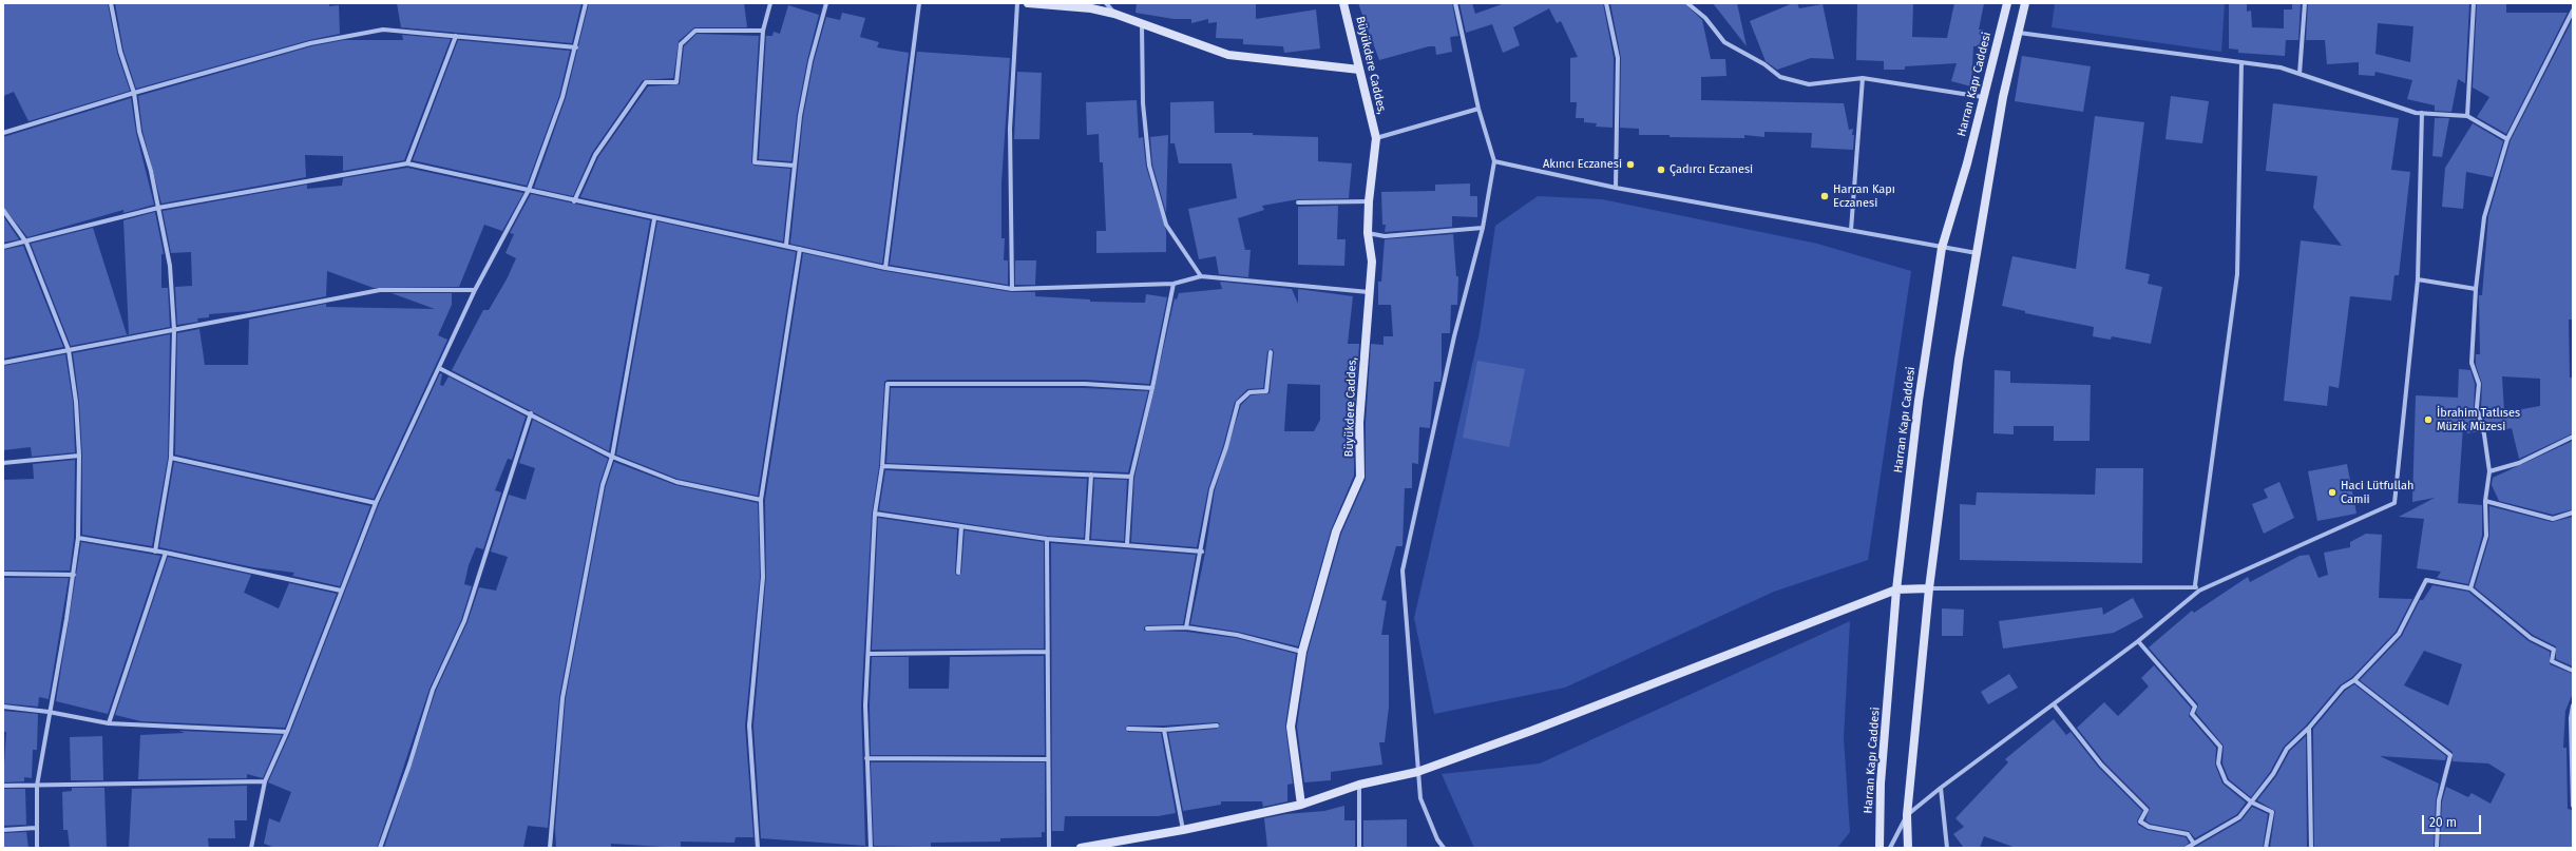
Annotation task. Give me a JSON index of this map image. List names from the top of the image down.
{
  "streets": {
    "street": ["Büyükdere Caddes,", "Harran Kapı Caddesi"]
  },
  "places": [
    "Akıncı Eczanesi",
    "Çadırcı Eczanesi",
    "Harran Kapı Eczanesi",
    "İbrahim Tatlıses Müzik Müzesi",
    "Haci Lütfullah Camii"
  ],
  "scale_bar": "20 m"
}
